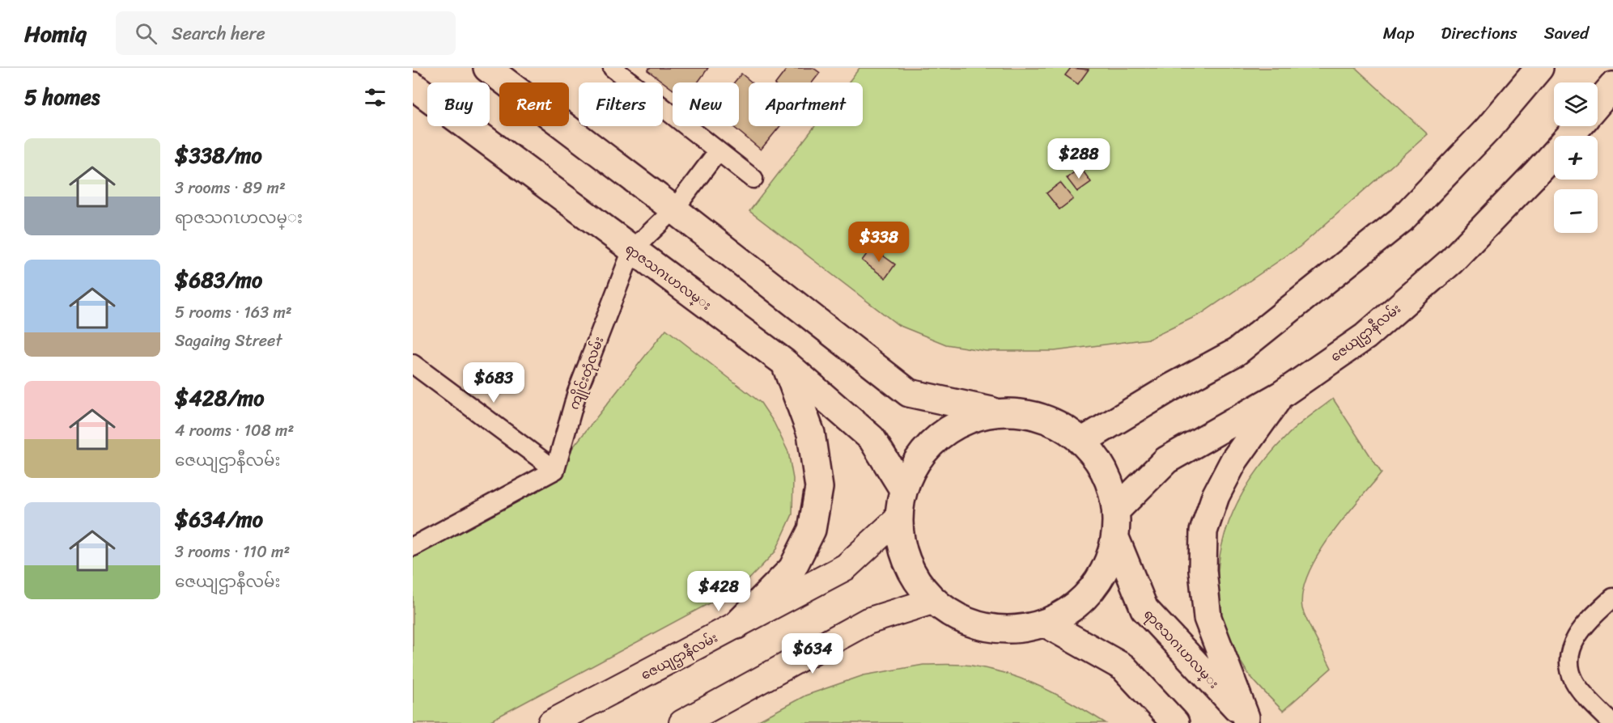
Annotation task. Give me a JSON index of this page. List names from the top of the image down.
{
  "streets": {
    "main road": ["ရာဇသဂၤဟလမ္း", "ဇေယျဌာနီလမ်း"],
    "street": ["ကျိုင်းတုံလမ်း"]
  },
  "crossings": [
    ["ရာဇသဂၤဟလမ္း", "ကျိုင်းတုံလမ်း"]
  ],
  "page": {
    "header": "Homiq",
    "search": "Search here",
    "nav": ["Map", "Directions", "Saved"],
    "heading": "5 homes",
    "map_buttons": ["+", "−"],
    "chip": [
      "Buy",
      "Rent",
      "Filters",
      "New",
      "Apartment"
    ],
    "list": [
      {
        "name": "$338/mo",
        "note": "3 rooms · 89 m² · ရာဇသဂၤဟလမ္း"
      },
      {
        "name": "$683/mo",
        "note": "5 rooms · 163 m² · Sagaing Street"
      },
      {
        "name": "$428/mo",
        "note": "4 rooms · 108 m² · ဇေယျဌာနီလမ်း"
      },
      {
        "name": "$634/mo",
        "note": "3 rooms · 110 m² · ဇေယျဌာနီလမ်း"
      }
    ],
    "price": [
      "$288",
      "$338",
      "$683",
      "$428",
      "$634"
    ]
  }
}
